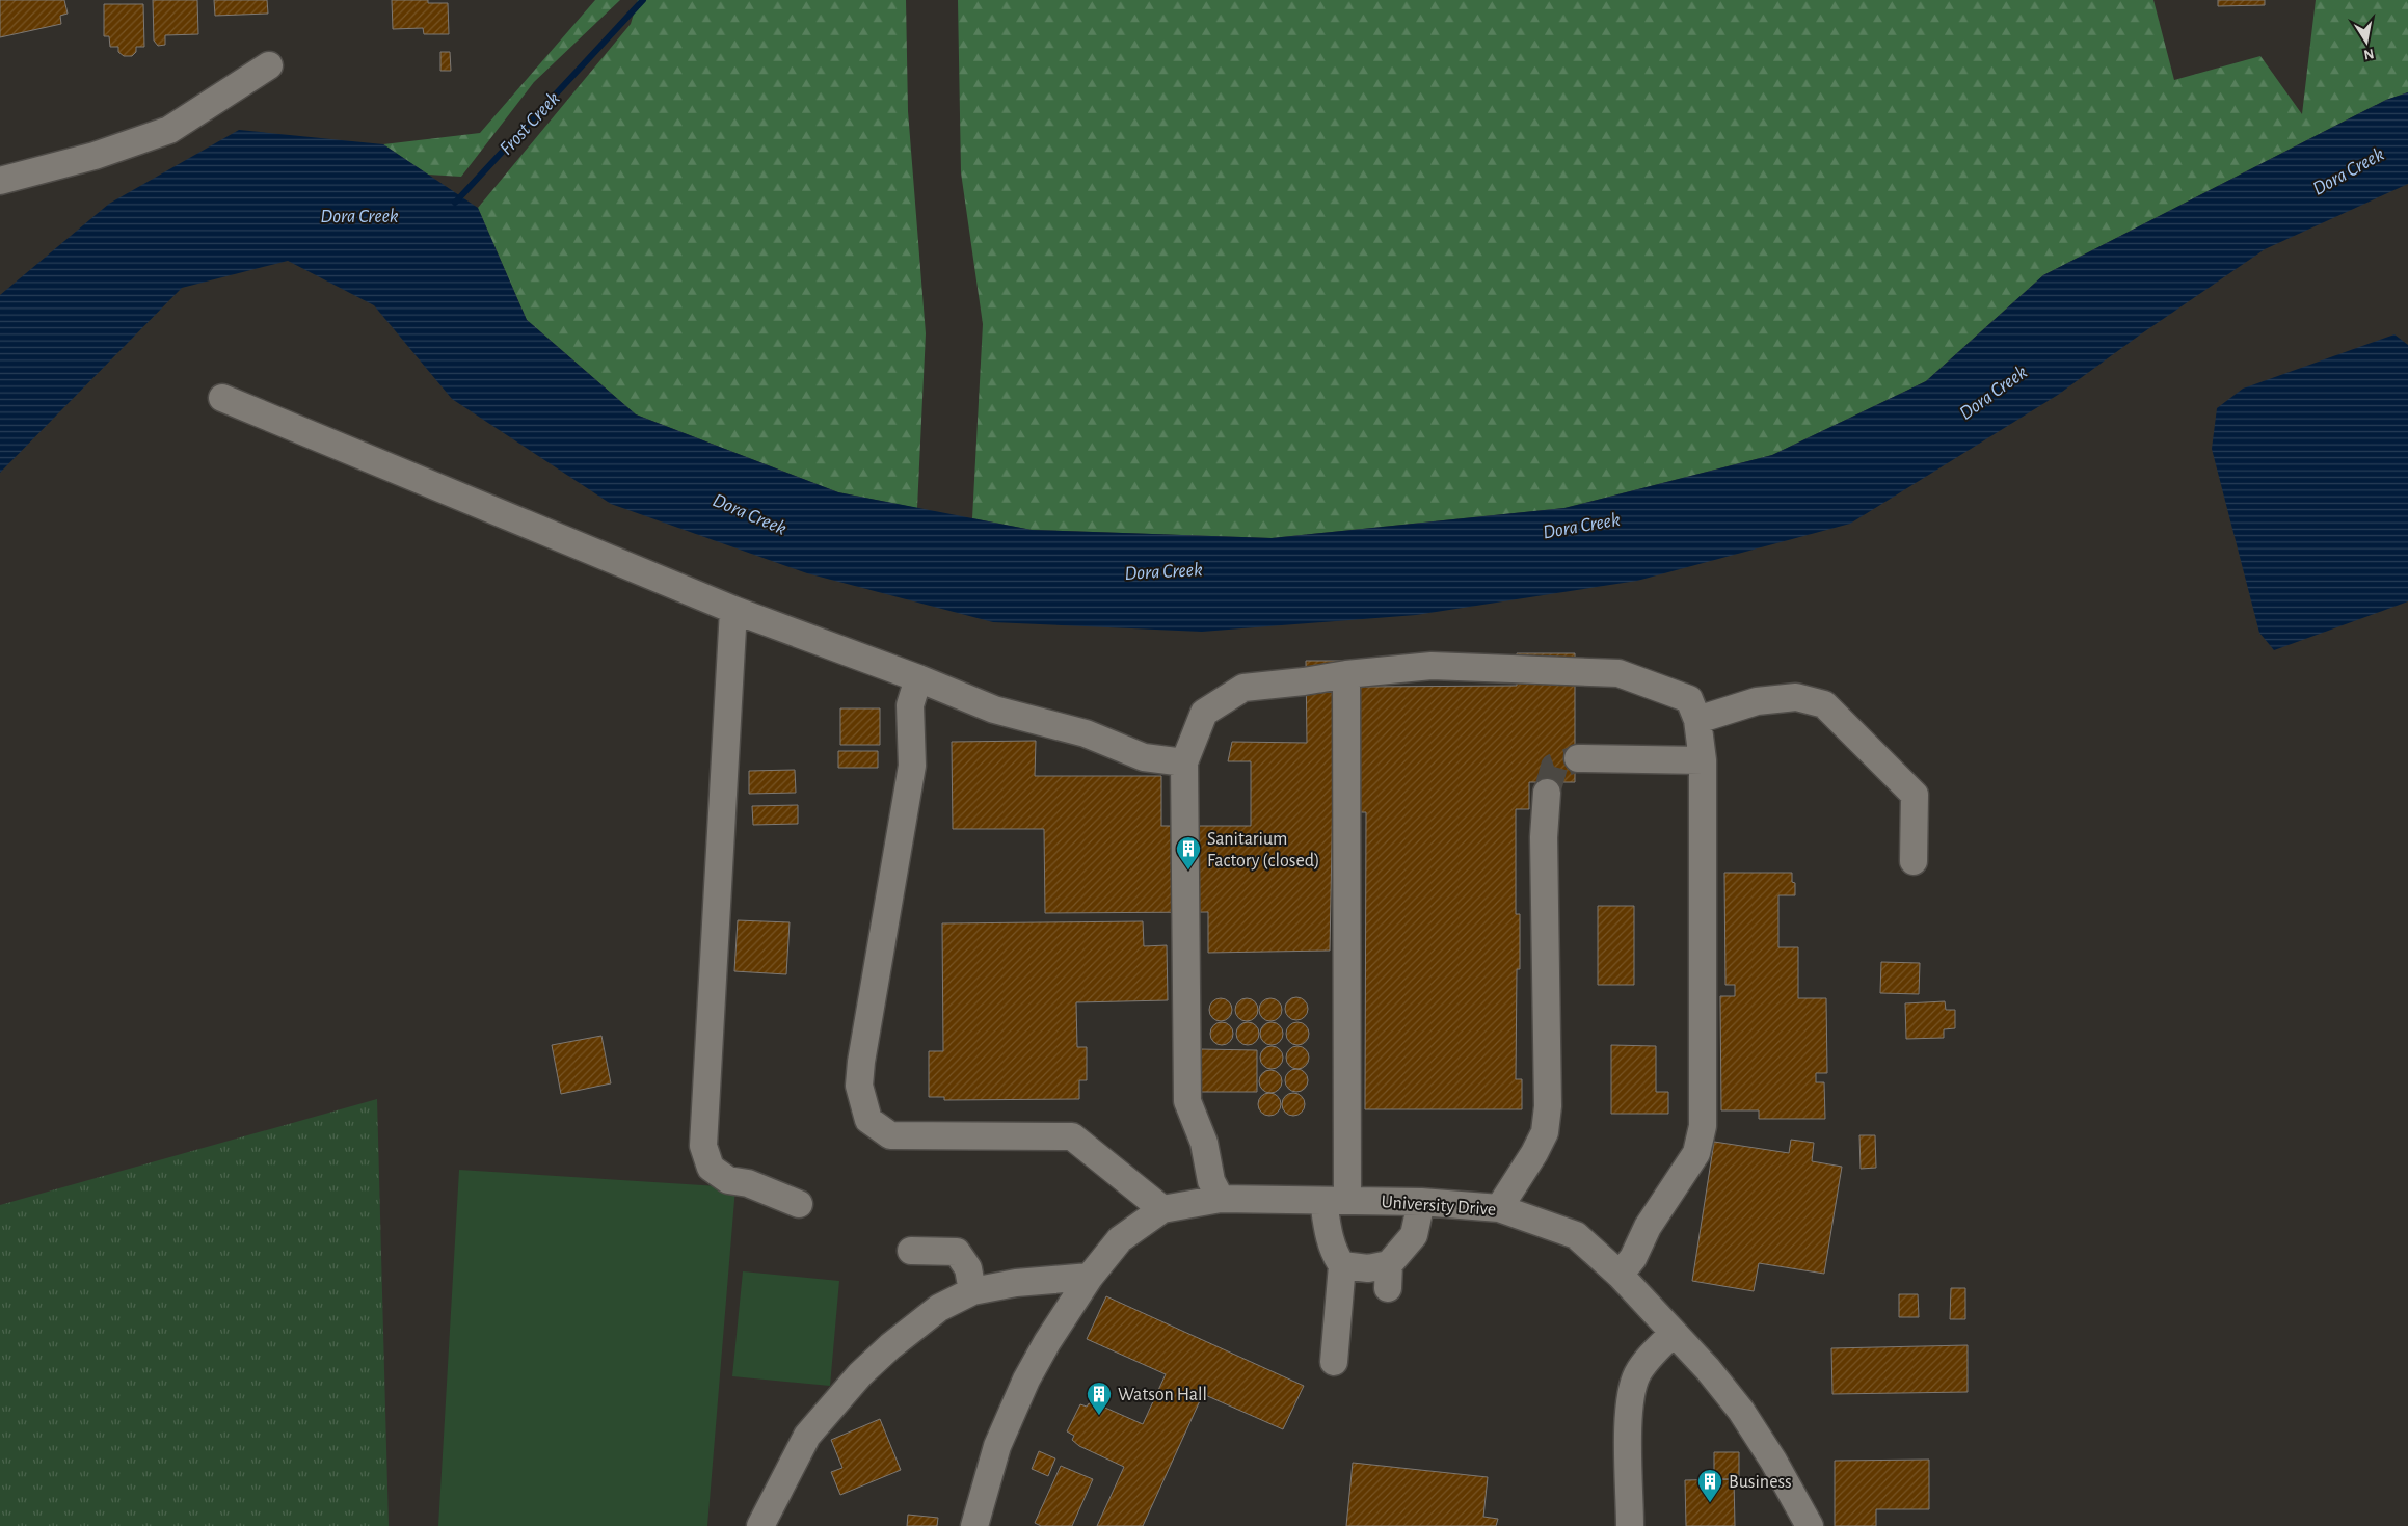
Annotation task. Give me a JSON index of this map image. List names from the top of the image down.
{
  "streets": {
    "lane": ["University Drive"]
  },
  "water": ["Frost Creek", "Dora Creek"],
  "places": {
    "building": ["Sanitarium Factory (closed)", "Watson Hall", "Business"]
  },
  "north": "bottom"
}
